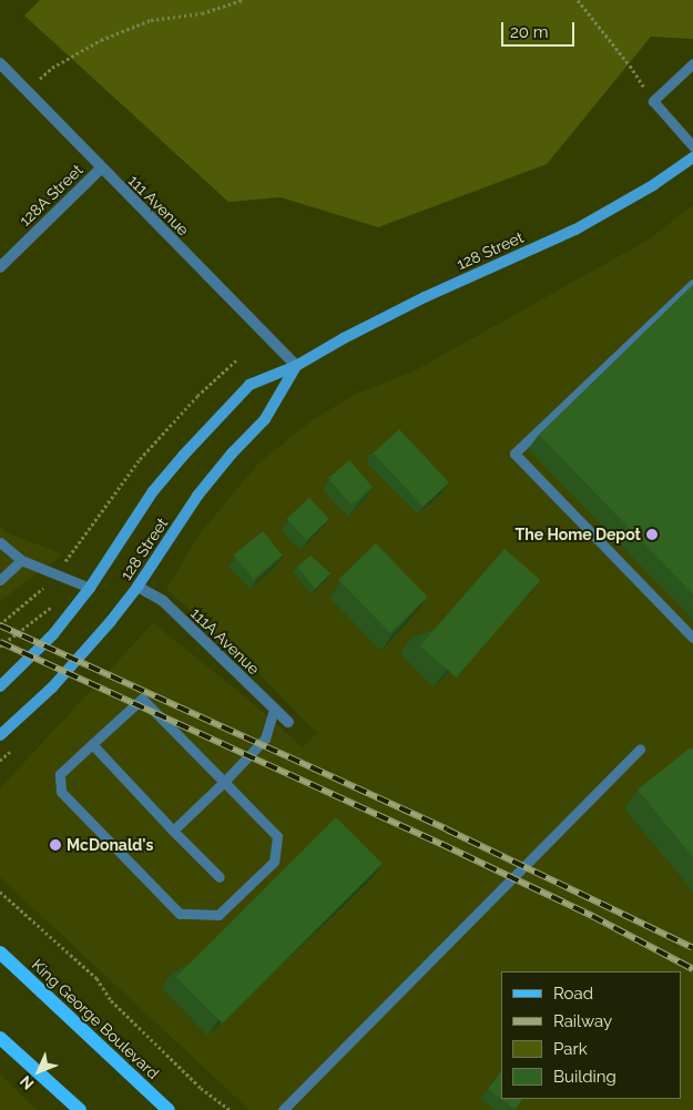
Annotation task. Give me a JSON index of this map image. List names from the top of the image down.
{
  "streets": {
    "main road": ["128 Street", "King George Boulevard"],
    "street": ["128A Street", "111 Avenue", "111A Avenue"]
  },
  "crossings": [
    ["128A Street", "111 Avenue"],
    ["111 Avenue", "128 Street"],
    ["128 Street", "111A Avenue"]
  ],
  "places": ["The Home Depot", "McDonald's"],
  "legend": [
    "Road",
    "Railway",
    "Park",
    "Building"
  ],
  "scale_bar": "20 m",
  "north": "bottom left"
}
